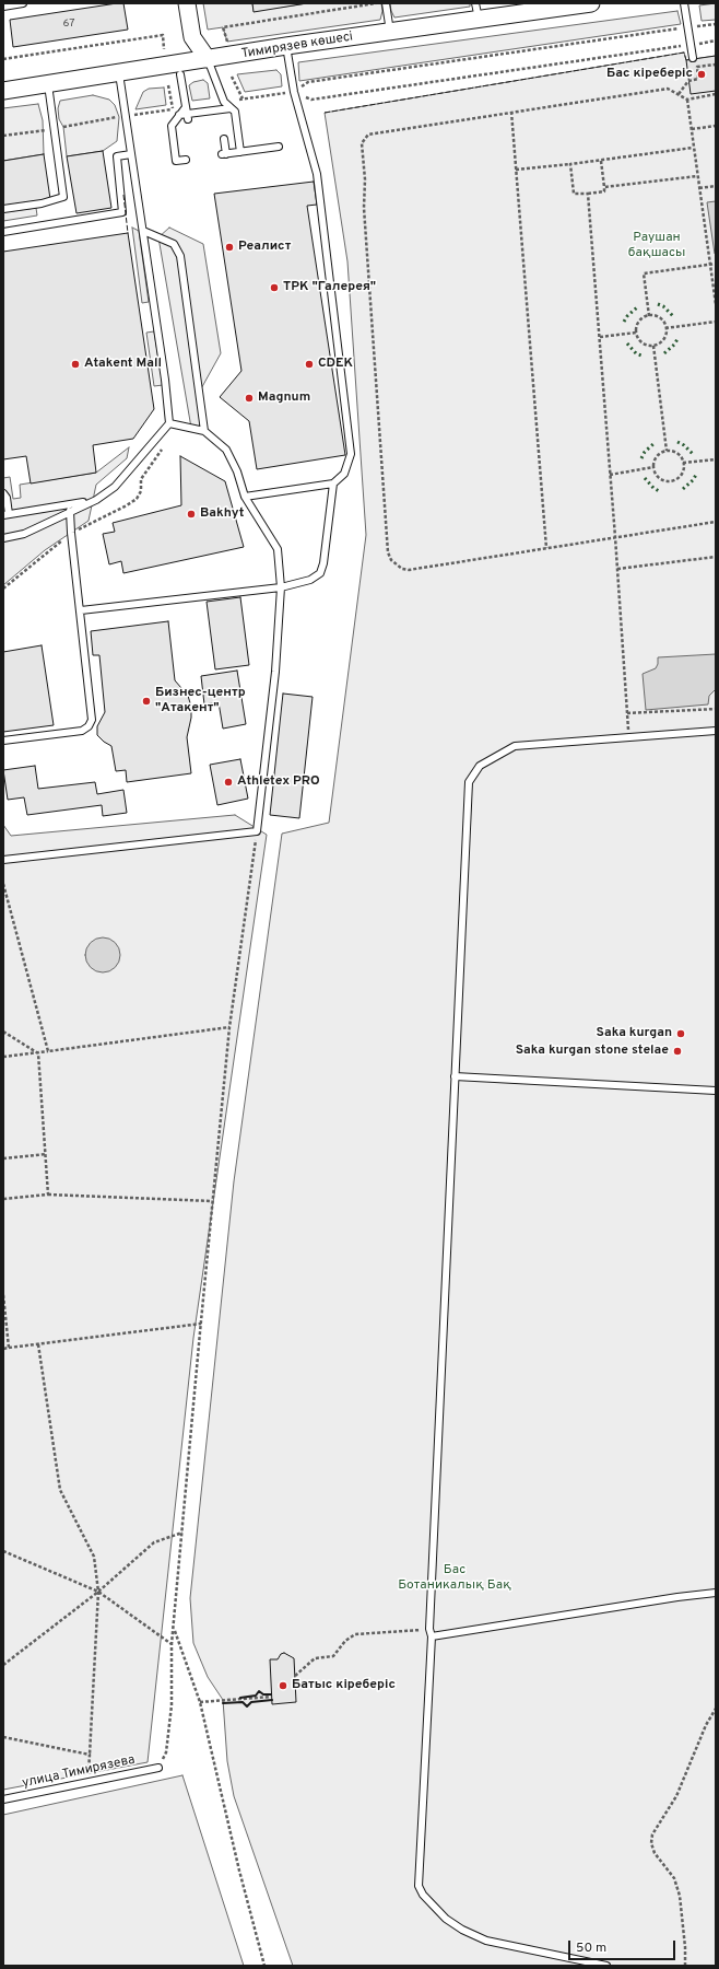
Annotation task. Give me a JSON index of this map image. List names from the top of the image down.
{
  "streets": {
    "street": ["Тимирязев көшесі"],
    "lane": ["улица Тимирязева"]
  },
  "parks": ["Раушан бақшасы", "Бас Ботаникалық Бақ"],
  "places": [
    "Бас кіреберіс",
    "Реалист",
    "ТРК \"Галерея\"",
    "Atakent Mall",
    "CDEK",
    "Magnum",
    "Bakhyt",
    "Бизнес-центр \"Атакент\"",
    "Athletex PRO",
    "Saka kurgan",
    "Saka kurgan stone stelae",
    "Батыс кіреберіс"
  ],
  "house_numbers": ["67"],
  "scale_bar": "50 m"
}
